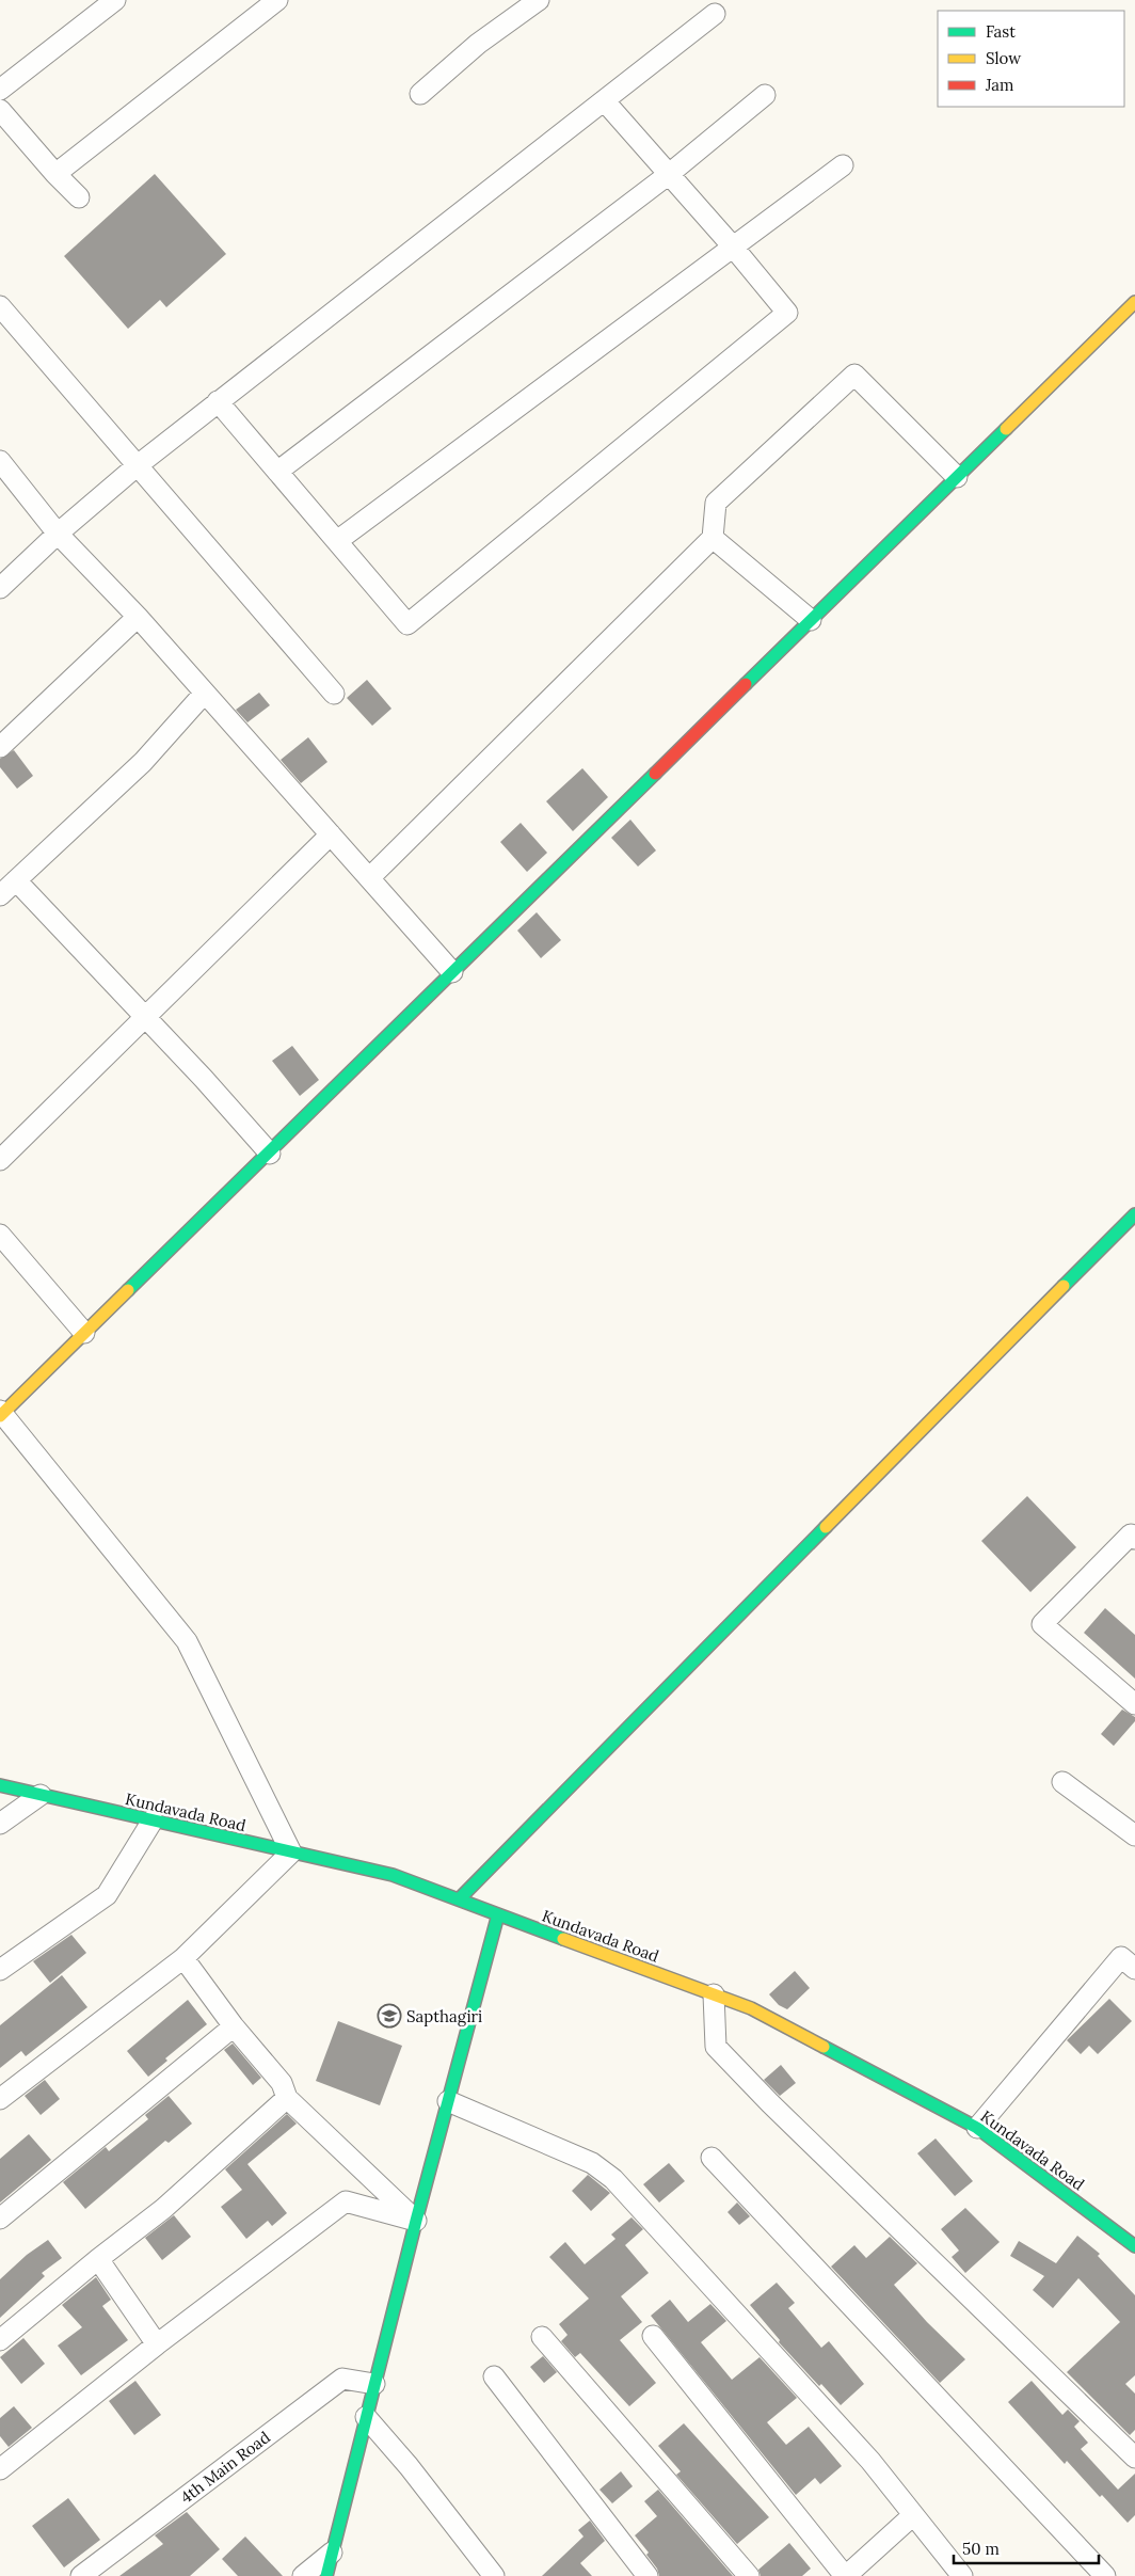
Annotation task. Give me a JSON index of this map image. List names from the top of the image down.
{
  "streets": {
    "street": ["Kundavada Road", "4th Main Road"]
  },
  "places": {
    "school or university": ["Sapthagiri"]
  },
  "legend": ["Fast", "Slow", "Jam"],
  "scale_bar": "50 m"
}
